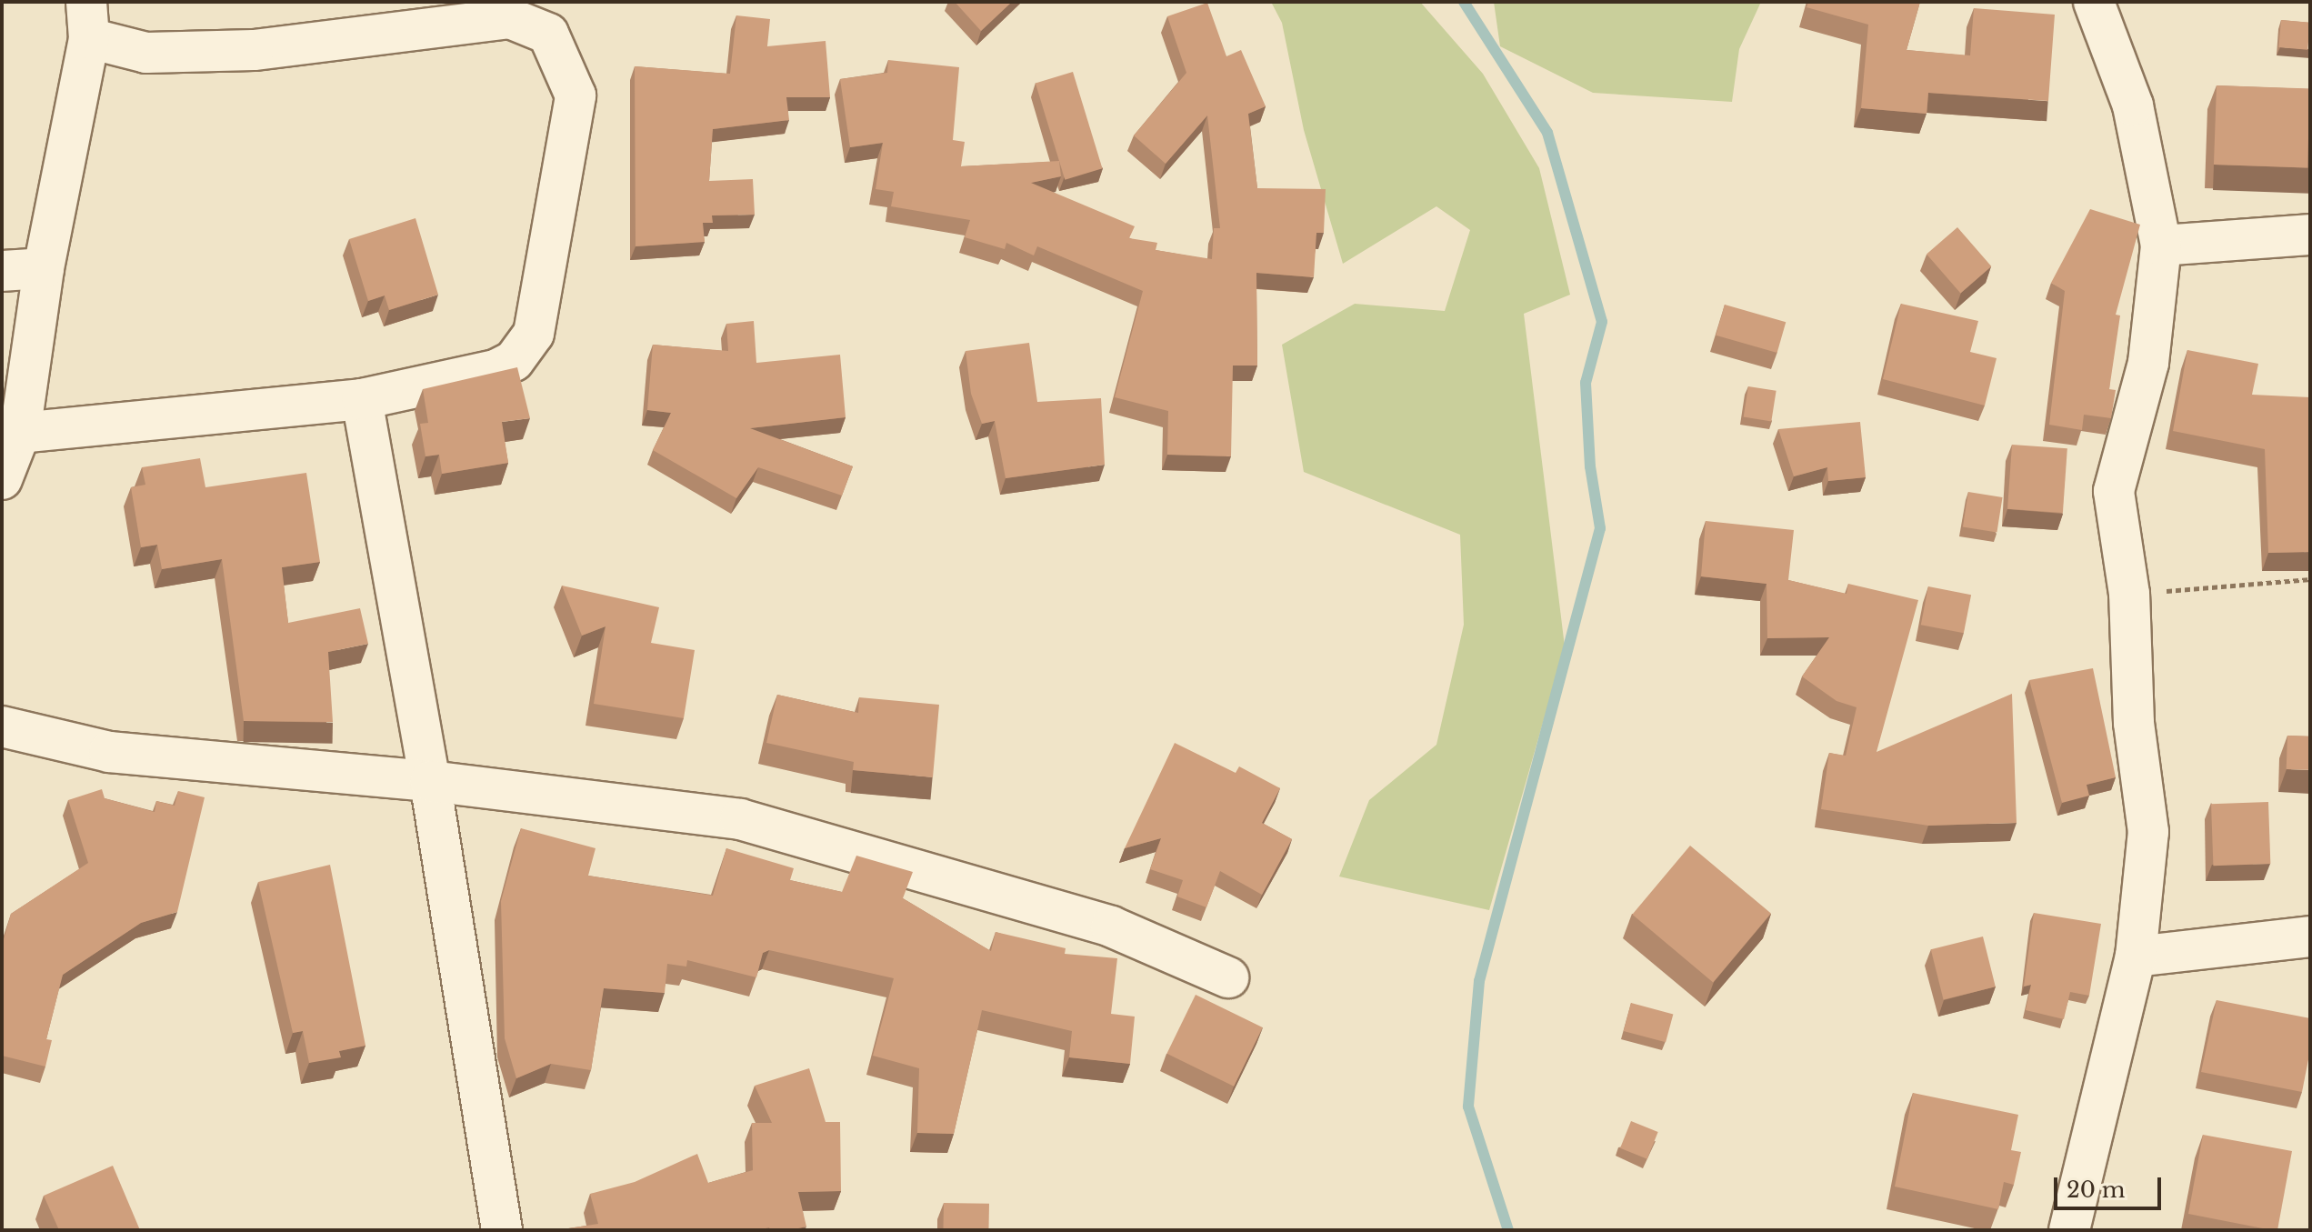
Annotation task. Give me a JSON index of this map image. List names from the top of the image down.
{
  "scale_bar": "20 m"
}
